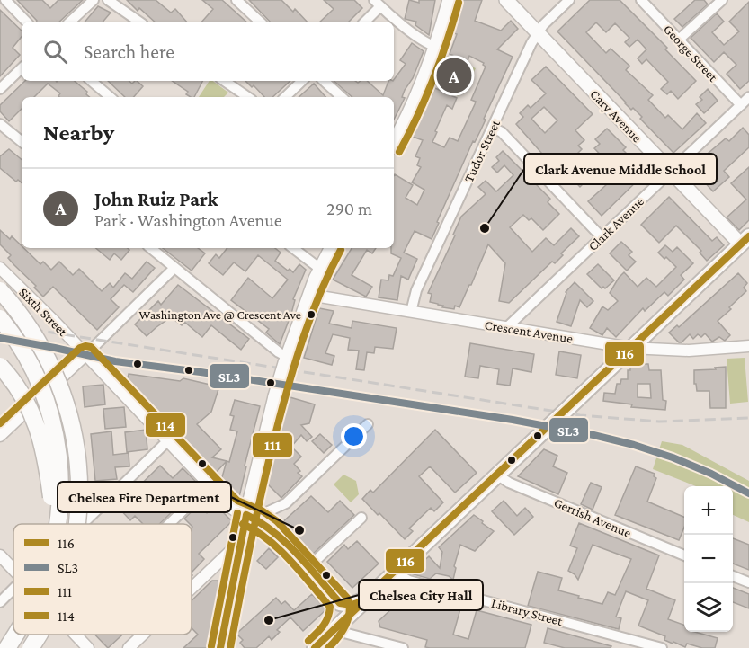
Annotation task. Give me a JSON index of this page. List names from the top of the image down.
{
  "streets": {
    "main road": ["Cary Avenue"],
    "street": [
      "George Street",
      "Tudor Street",
      "Clark Avenue",
      "Sixth Street",
      "Crescent Avenue",
      "Gerrish Avenue",
      "Library Street"
    ]
  },
  "crossings": [
    ["George Street", "Clark Avenue"],
    ["Cary Avenue", "Tudor Street"],
    ["Cary Avenue", "Clark Avenue"],
    ["Tudor Street", "Crescent Avenue"],
    ["Clark Avenue", "Crescent Avenue"]
  ],
  "places": [
    "Clark Avenue Middle School",
    "Washington Ave @ Crescent Ave",
    "Chelsea Fire Department",
    "Chelsea City Hall"
  ],
  "lines": [
    "transit line 111",
    "transit line 116",
    "transit line SL3",
    "transit line 114"
  ],
  "legend": [
    "116",
    "SL3",
    "111",
    "114"
  ],
  "page": {
    "search": "Search here",
    "pins": "A",
    "heading": "Nearby",
    "list": [
      {
        "mark": "A",
        "name": "John Ruiz Park",
        "note": "Park · Washington Avenue",
        "value": "290 m"
      }
    ],
    "map_buttons": ["+", "−"]
  }
}
